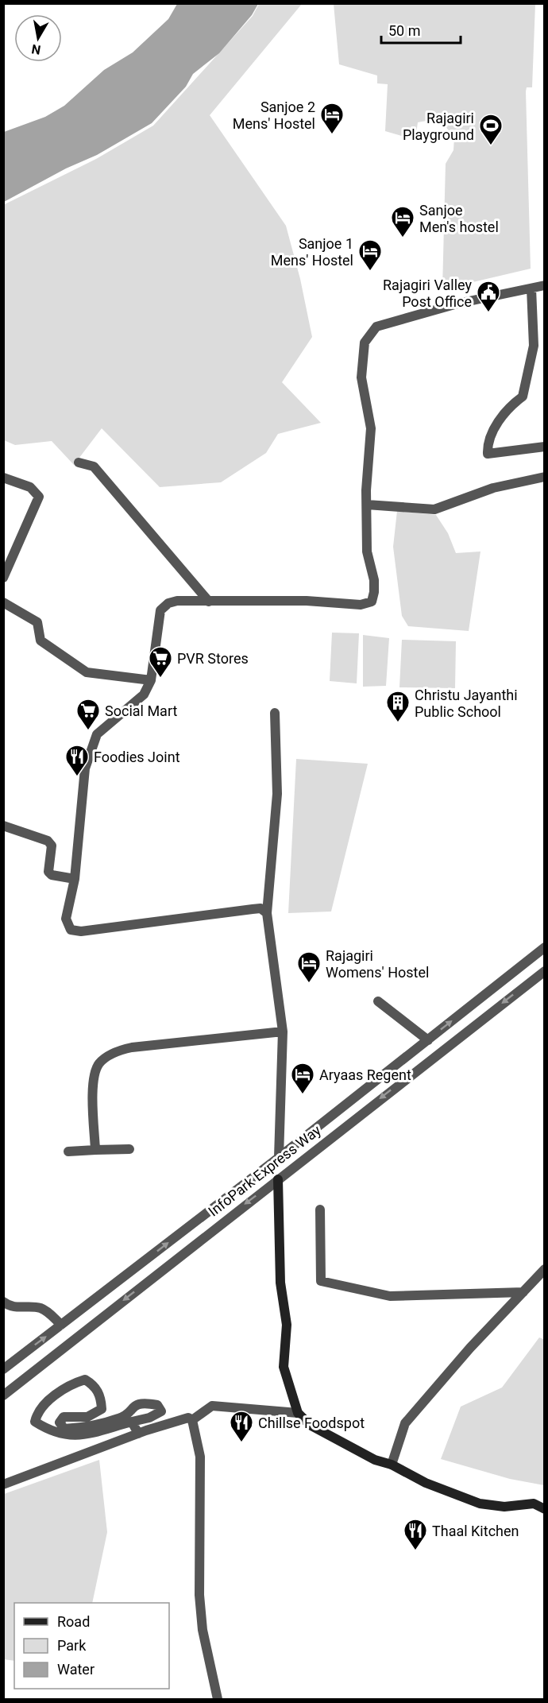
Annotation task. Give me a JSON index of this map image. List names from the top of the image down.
{
  "streets": {
    "street": ["InfoPark Express Way"]
  },
  "places": {
    "hotel": [
      "Sanjoe 2 Mens' Hostel",
      "Sanjoe Men's hostel",
      "Sanjoe 1 Mens' Hostel",
      "Rajagiri Womens' Hostel",
      "Aryaas Regent"
    ],
    "sports": ["Rajagiri Playground"],
    "public building": ["Rajagiri Valley Post Office"],
    "supermarket": ["PVR Stores", "Social Mart"],
    "building": ["Christu Jayanthi Public School"],
    "restaurant": ["Foodies Joint", "Chillse Foodspot", "Thaal Kitchen"]
  },
  "legend": ["Road", "Park", "Water"],
  "scale_bar": "50 m",
  "north": "bottom"
}
